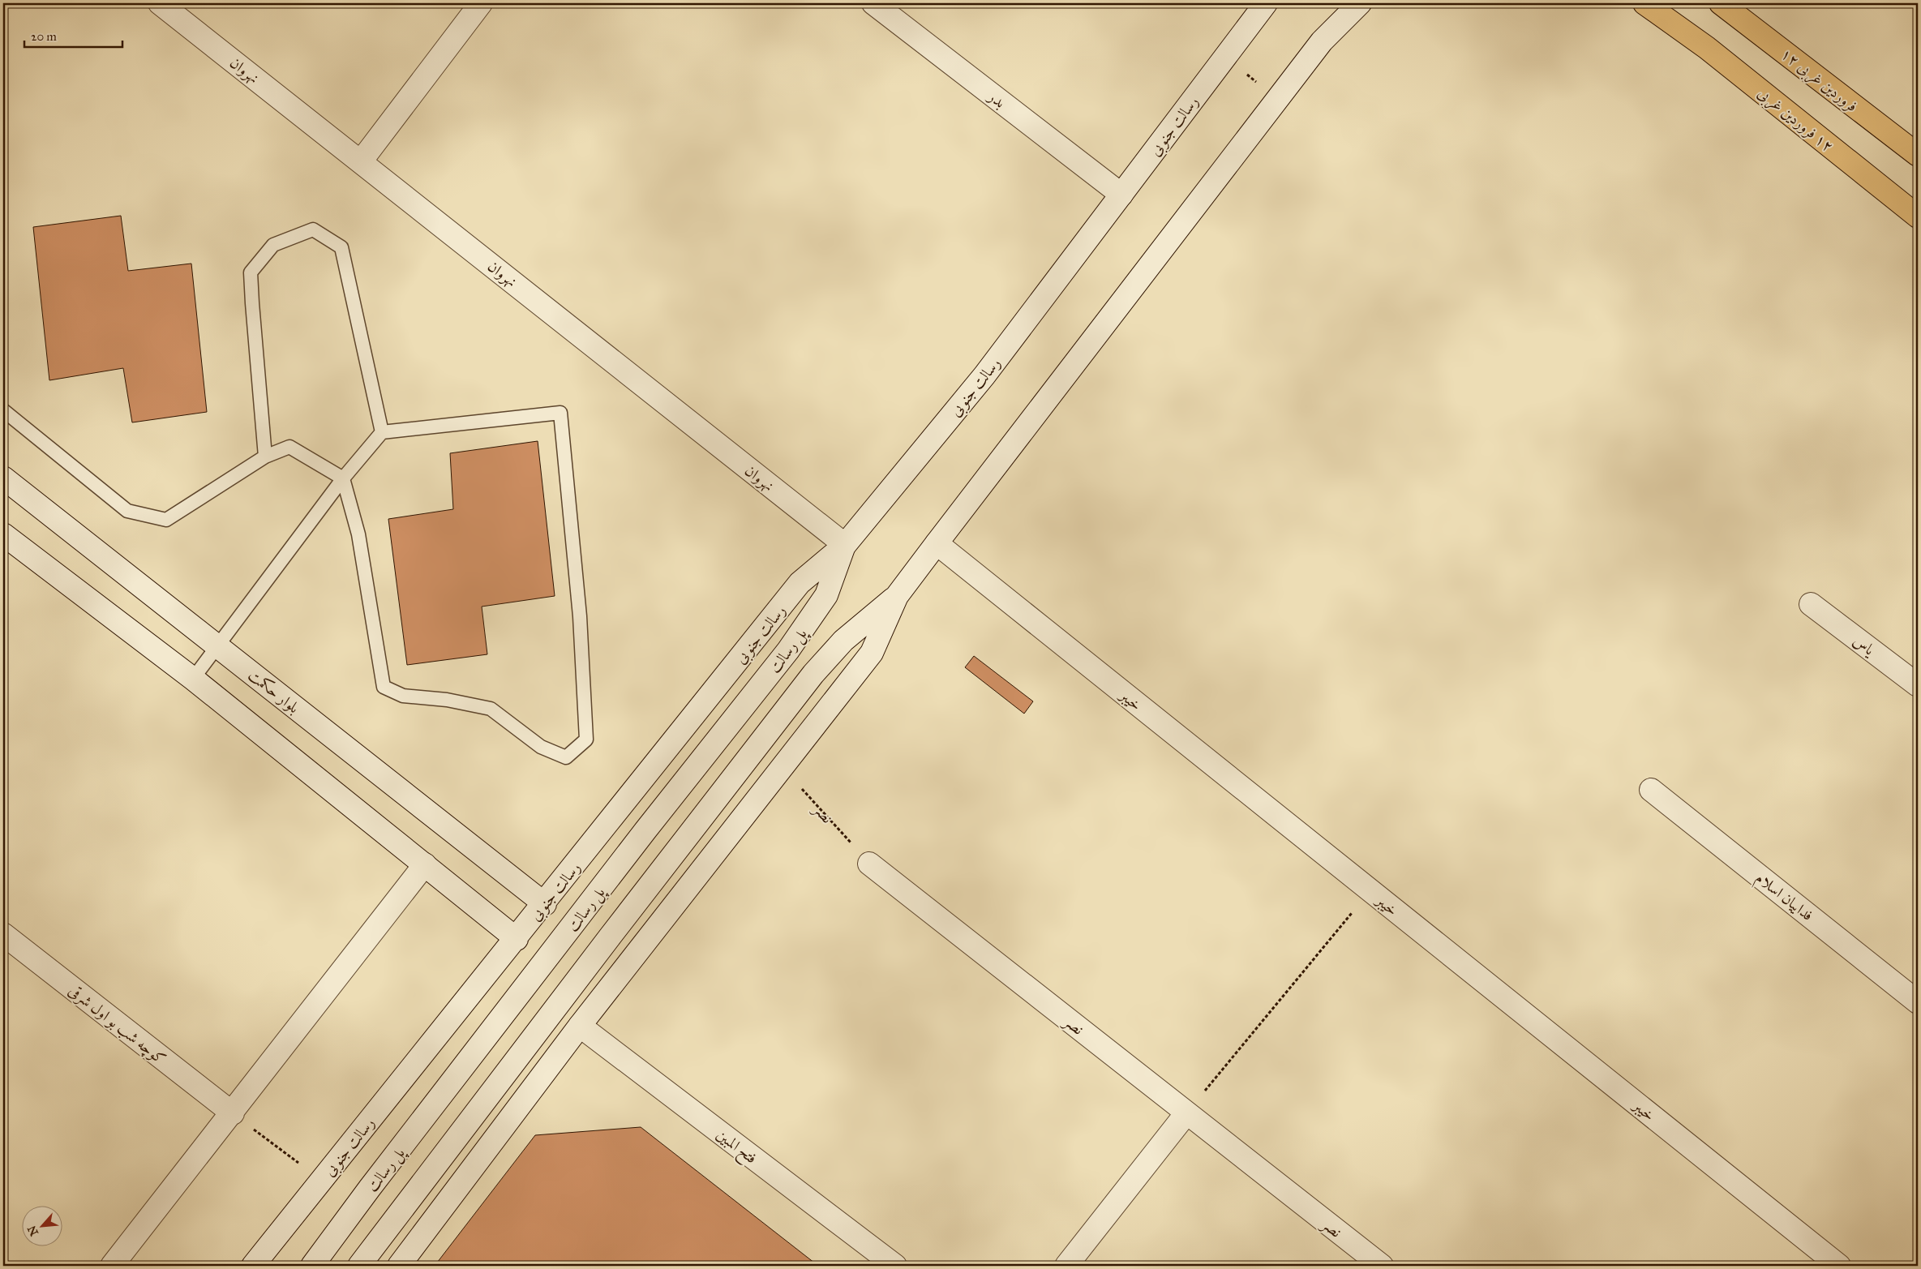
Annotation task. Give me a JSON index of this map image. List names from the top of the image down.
{
  "streets": {
    "main road": ["۱۲ فروردین غربی", "١٢ فروردین غربى"],
    "street": [
      "نهروان",
      "بدر",
      "رسالت جنوبی",
      "یاس",
      "پل رسالت",
      "بلوار حکمت",
      "خیبر",
      "نصر",
      "فداییان اسلام",
      "کوچه شب بو اول شرقی",
      "فتح المبین"
    ]
  },
  "crossings": [
    ["نهروان", "رسالت جنوبی"],
    ["نهروان", "پل رسالت"],
    ["بدر", "رسالت جنوبی"],
    ["رسالت جنوبی", "پل رسالت"],
    ["رسالت جنوبی", "بلوار حکمت"]
  ],
  "scale_bar": "20 m",
  "north": "bottom left"
}
